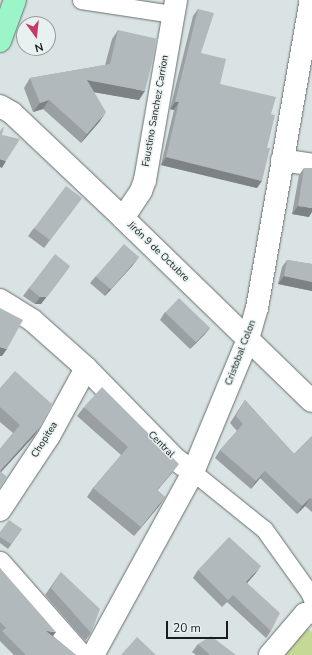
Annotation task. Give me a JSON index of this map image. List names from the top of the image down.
{
  "streets": {
    "street": [
      "Faustino Sanchez Carrion",
      "Jirón 9 de Octubre",
      "Cristobal Colon",
      "Chopitea",
      "Central"
    ]
  },
  "crossings": [
    ["Faustino Sanchez Carrion", "Jirón 9 de Octubre"],
    ["Jirón 9 de Octubre", "Cristobal Colon"],
    ["Cristobal Colon", "Central"],
    ["Chopitea", "Central"]
  ],
  "scale_bar": "20 m",
  "north": "bottom"
}
